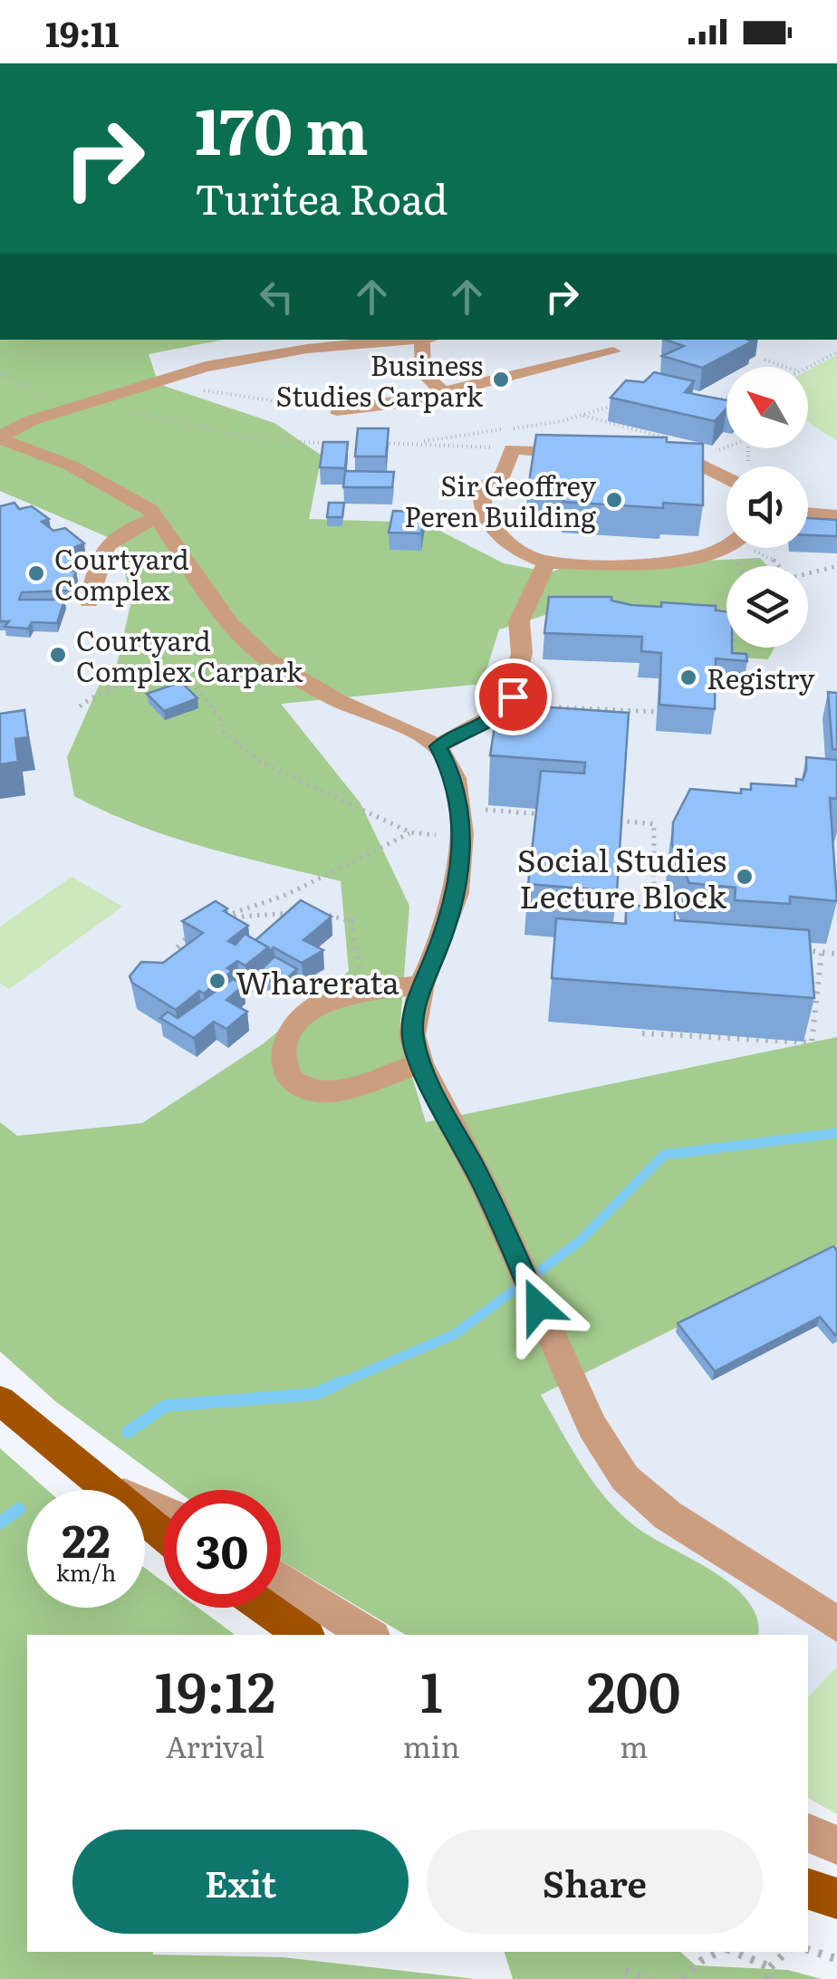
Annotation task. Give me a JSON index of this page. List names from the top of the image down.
{
  "places": [
    "Business Studies Carpark",
    "Sir Geoffrey Peren Building",
    "Courtyard Complex",
    "Courtyard Complex Carpark",
    "Registry",
    "Social Studies Lecture Block",
    "Wharerata"
  ],
  "north": "top left",
  "page": {
    "status": "19:11",
    "turn": ["170 m", "Turitea Road"],
    "speed": "22 km/h",
    "limit": "30",
    "eta": [
      "19:12",
      "Arrival",
      "1",
      "min",
      "200",
      "m"
    ],
    "buttons": ["Exit", "Share"]
  }
}
